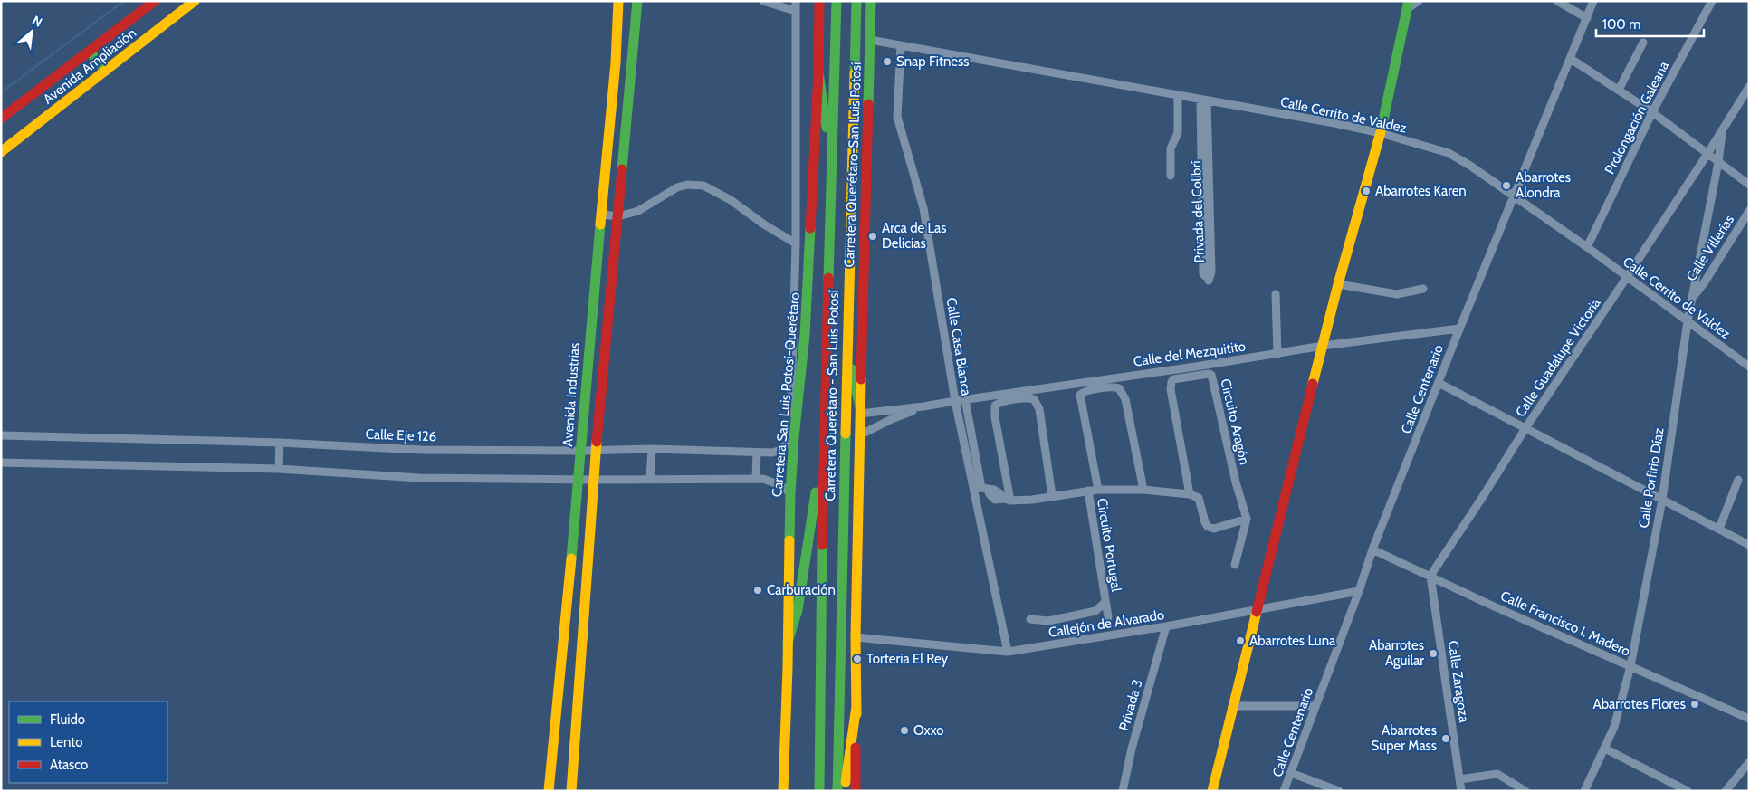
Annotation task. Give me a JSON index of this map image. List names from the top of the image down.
{
  "streets": {
    "main road": [
      "Avenida Ampliación",
      "Carretera Querétaro-San Luis Potosí",
      "Avenida Industrias",
      "Carretera San Luis Potosí-Querétaro",
      "Carretera Querétaro - San Luis Potosí"
    ],
    "street": [
      "Calle Cerrito de Valdez",
      "Prolongación Galeana",
      "Privada del Colibrí",
      "Calle Villerías",
      "Calle Casa Blanca",
      "Calle del Mezquitito",
      "Calle Guadalupe Victoria",
      "Calle Centenario",
      "Circuito Aragón",
      "Calle Eje 126",
      "Calle Porfirio Díaz",
      "Circuito Portugal",
      "Callejón de Alvarado",
      "Calle Francisco I. Madero",
      "Calle Zaragoza",
      "Privada 3"
    ]
  },
  "crossings": [
    ["Calle Cerrito de Valdez", "Prolongación Galeana"],
    ["Calle Cerrito de Valdez", "Carretera Querétaro-San Luis Potosí"],
    ["Calle Cerrito de Valdez", "Privada del Colibrí"],
    ["Calle Cerrito de Valdez", "Calle Casa Blanca"],
    ["Calle Cerrito de Valdez", "Calle Guadalupe Victoria"],
    ["Calle Cerrito de Valdez", "Calle Centenario"],
    ["Calle Cerrito de Valdez", "Calle Porfirio Díaz"],
    ["Carretera Querétaro-San Luis Potosí", "Calle del Mezquitito"],
    ["Carretera Querétaro-San Luis Potosí", "Callejón de Alvarado"],
    ["Calle Villerías", "Calle Porfirio Díaz"],
    ["Calle Casa Blanca", "Calle del Mezquitito"],
    ["Calle Casa Blanca", "Callejón de Alvarado"],
    ["Calle del Mezquitito", "Calle Centenario"],
    ["Calle Guadalupe Victoria", "Calle Porfirio Díaz"],
    ["Calle Guadalupe Victoria", "Calle Francisco I. Madero"],
    ["Calle Guadalupe Victoria", "Calle Zaragoza"],
    ["Calle Centenario", "Callejón de Alvarado"],
    ["Calle Centenario", "Calle Francisco I. Madero"],
    ["Avenida Industrias", "Calle Eje 126"],
    ["Carretera San Luis Potosí-Querétaro", "Calle Eje 126"],
    ["Calle Porfirio Díaz", "Calle Francisco I. Madero"],
    ["Callejón de Alvarado", "Privada 3"],
    ["Calle Francisco I. Madero", "Calle Zaragoza"]
  ],
  "places": [
    "Snap Fitness",
    "Abarrotes Alondra",
    "Abarrotes Karen",
    "Arca de Las Delicias",
    "Carburación",
    "Abarrotes Luna",
    "Abarrotes Aguilar",
    "Torteria El Rey",
    "Abarrotes Flores",
    "Oxxo",
    "Abarrotes Super Mass"
  ],
  "legend": ["Fluido", "Lento", "Atasco"],
  "scale_bar": "100 m",
  "north": "top right"
}
